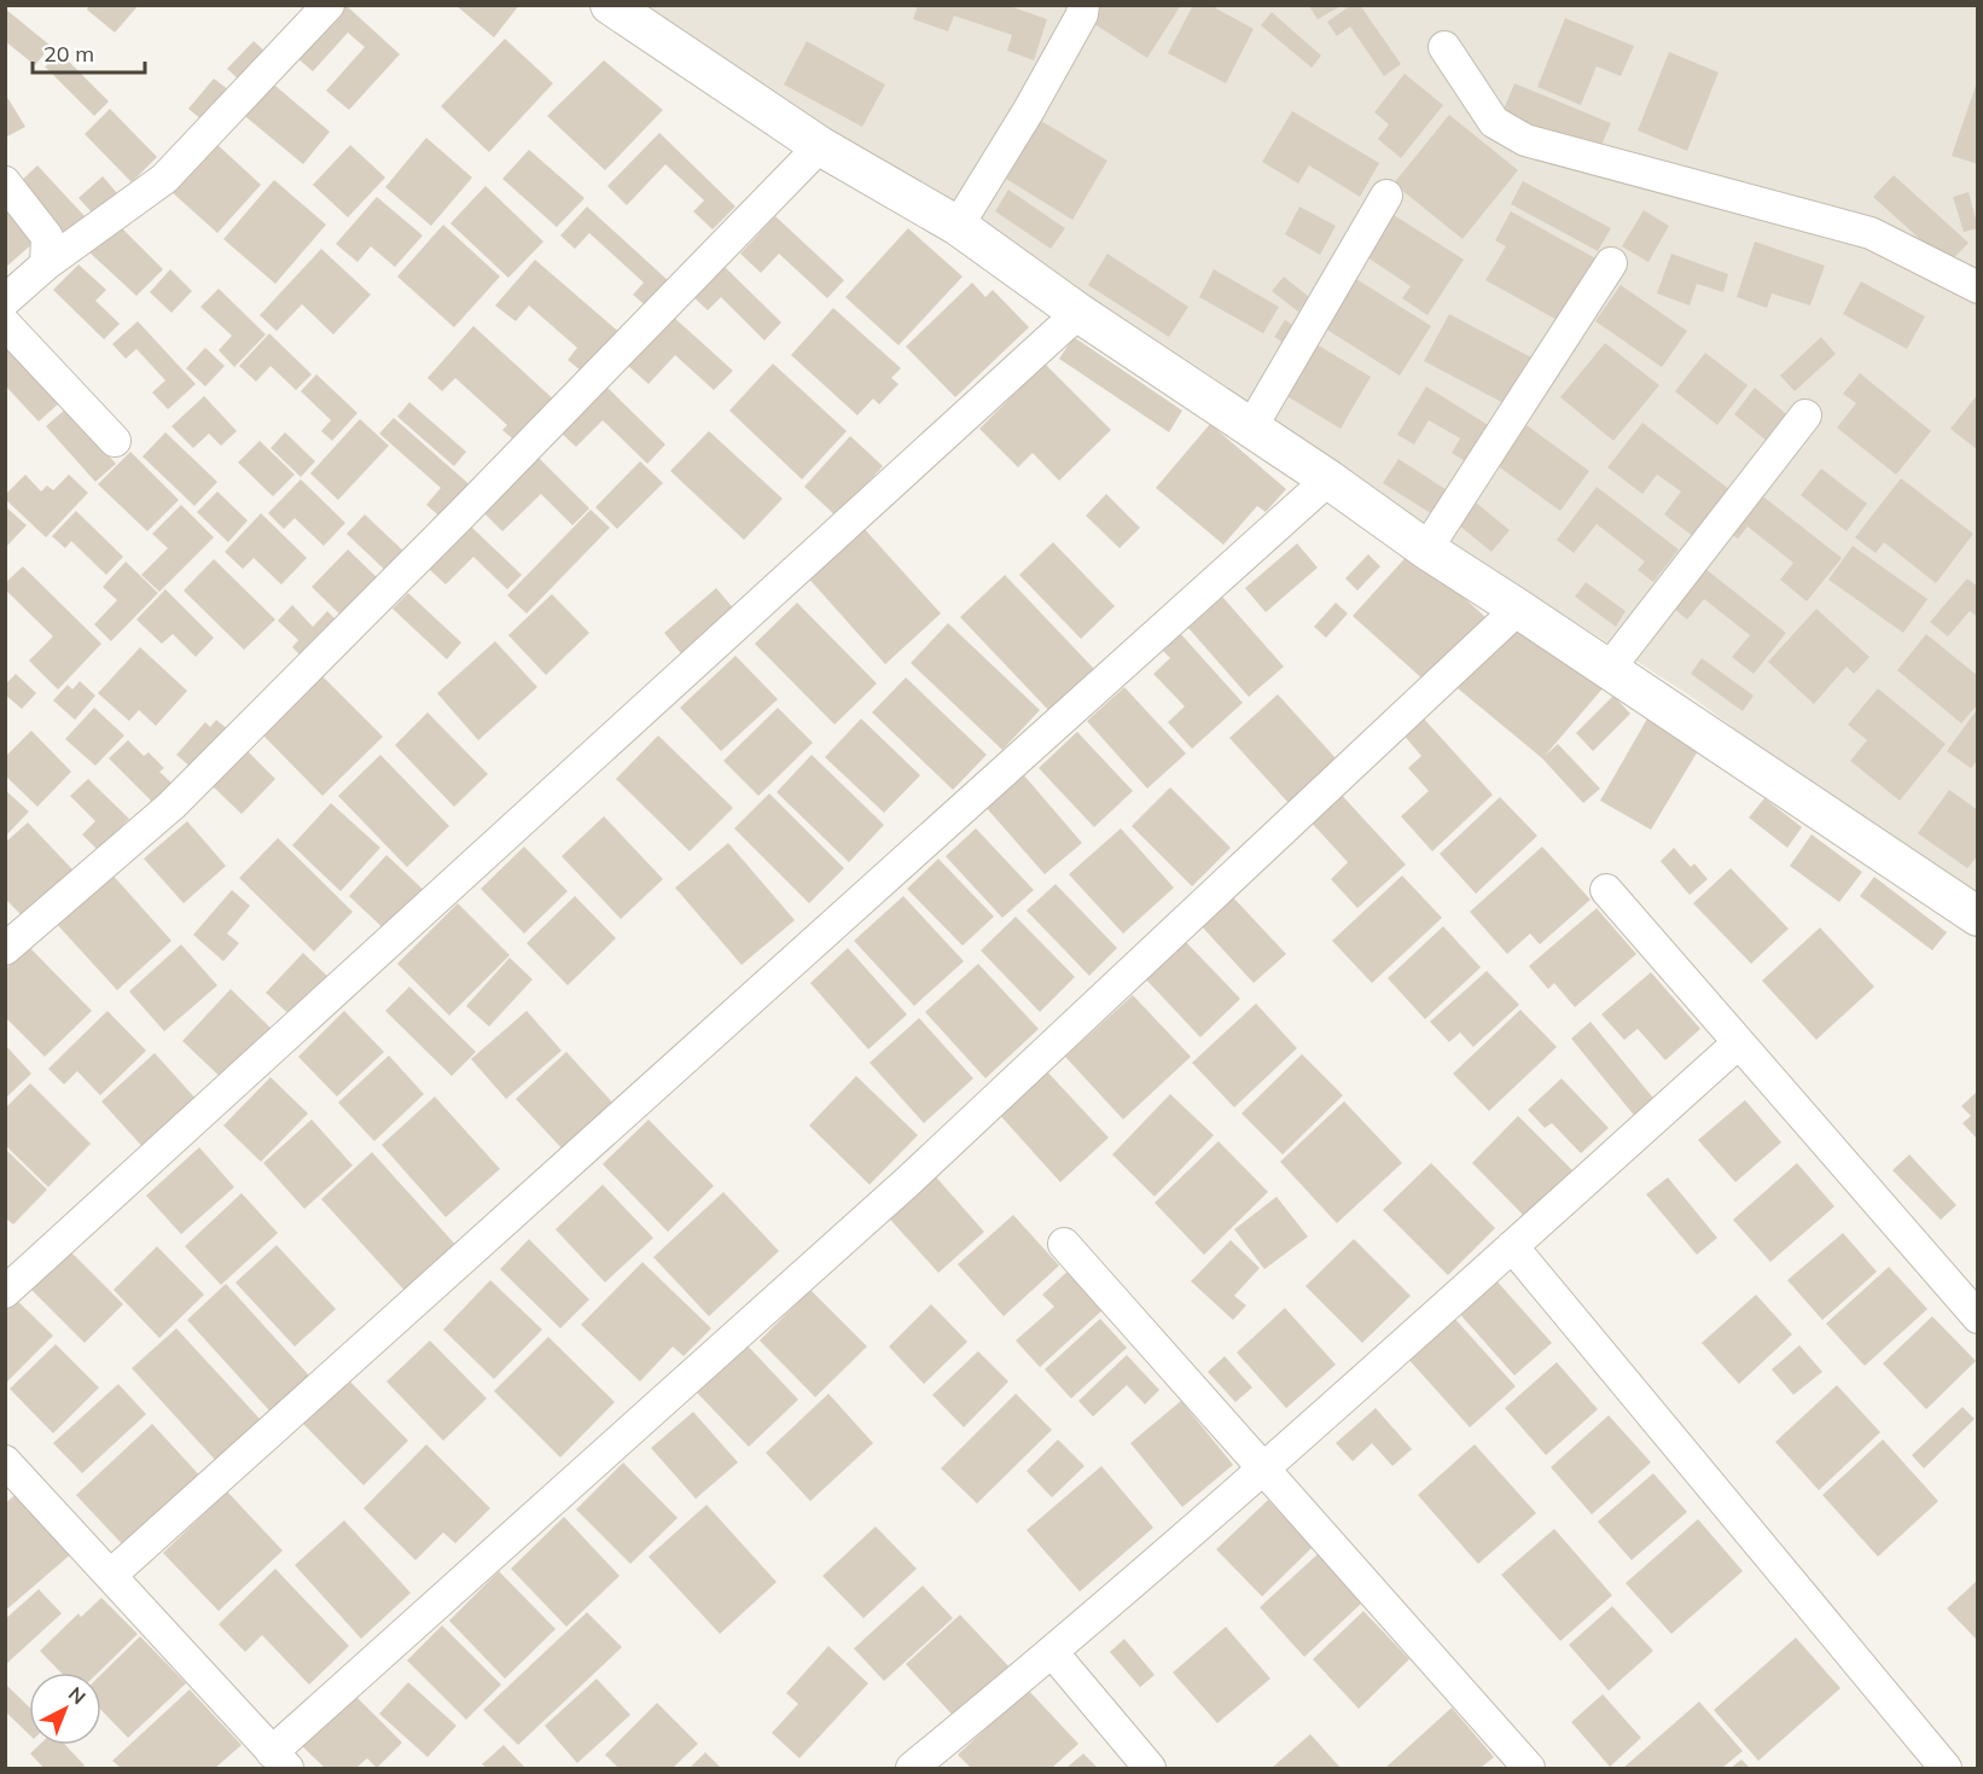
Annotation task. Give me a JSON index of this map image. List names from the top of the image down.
{
  "scale_bar": "20 m",
  "north": "top right"
}
